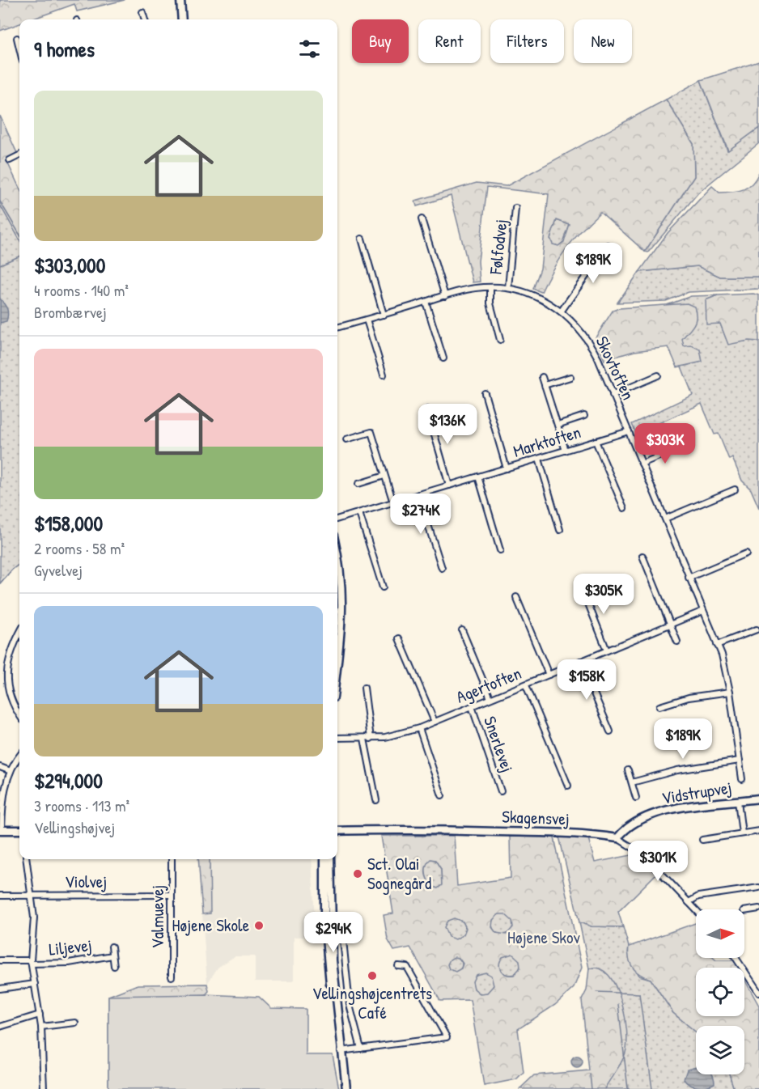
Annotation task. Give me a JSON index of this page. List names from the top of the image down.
{
  "streets": {
    "street": [
      "Følfodvej",
      "Skovtoften",
      "Marktoften",
      "Agertoften",
      "Snerlevej",
      "Vidstrupvej",
      "Skagensvej",
      "Violvej",
      "Valmuevej",
      "Liljevej"
    ]
  },
  "crossings": [
    ["Følfodvej", "Skovtoften"],
    ["Skovtoften", "Marktoften"],
    ["Skovtoften", "Agertoften"],
    ["Agertoften", "Snerlevej"],
    ["Vidstrupvej", "Skagensvej"],
    ["Violvej", "Valmuevej"],
    ["Violvej", "Liljevej"]
  ],
  "parks": ["Højene Skov"],
  "places": ["Sct. Olai Sognegård", "Højene Skole", "Vellingshøjcentrets Café"],
  "north": "right",
  "page": {
    "chip": [
      "Buy",
      "Rent",
      "Filters",
      "New"
    ],
    "heading": "9 homes",
    "list": [
      {
        "name": "$303,000",
        "note": "4 rooms · 140 m² · Brombærvej"
      },
      {
        "name": "$158,000",
        "note": "2 rooms · 58 m² · Gyvelvej"
      },
      {
        "name": "$294,000",
        "note": "3 rooms · 113 m² · Vellingshøjvej"
      }
    ],
    "price": [
      "$189K",
      "$136K",
      "$303K",
      "$274K",
      "$305K",
      "$158K",
      "$189K",
      "$301K",
      "$294K"
    ]
  }
}
